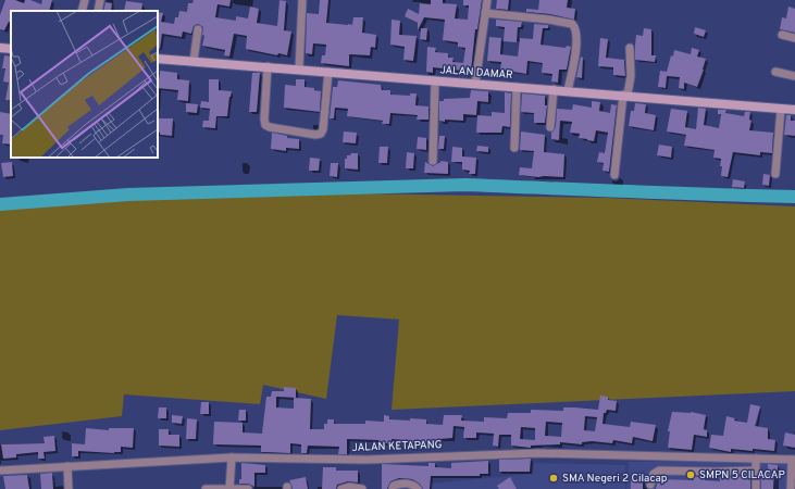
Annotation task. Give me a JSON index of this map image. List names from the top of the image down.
{
  "streets": {
    "street": ["JALAN DAMAR", "JALAN KETAPANG"]
  },
  "places": ["SMPN 5 CILACAP", "SMA Negeri 2 Cilacap"]
}
